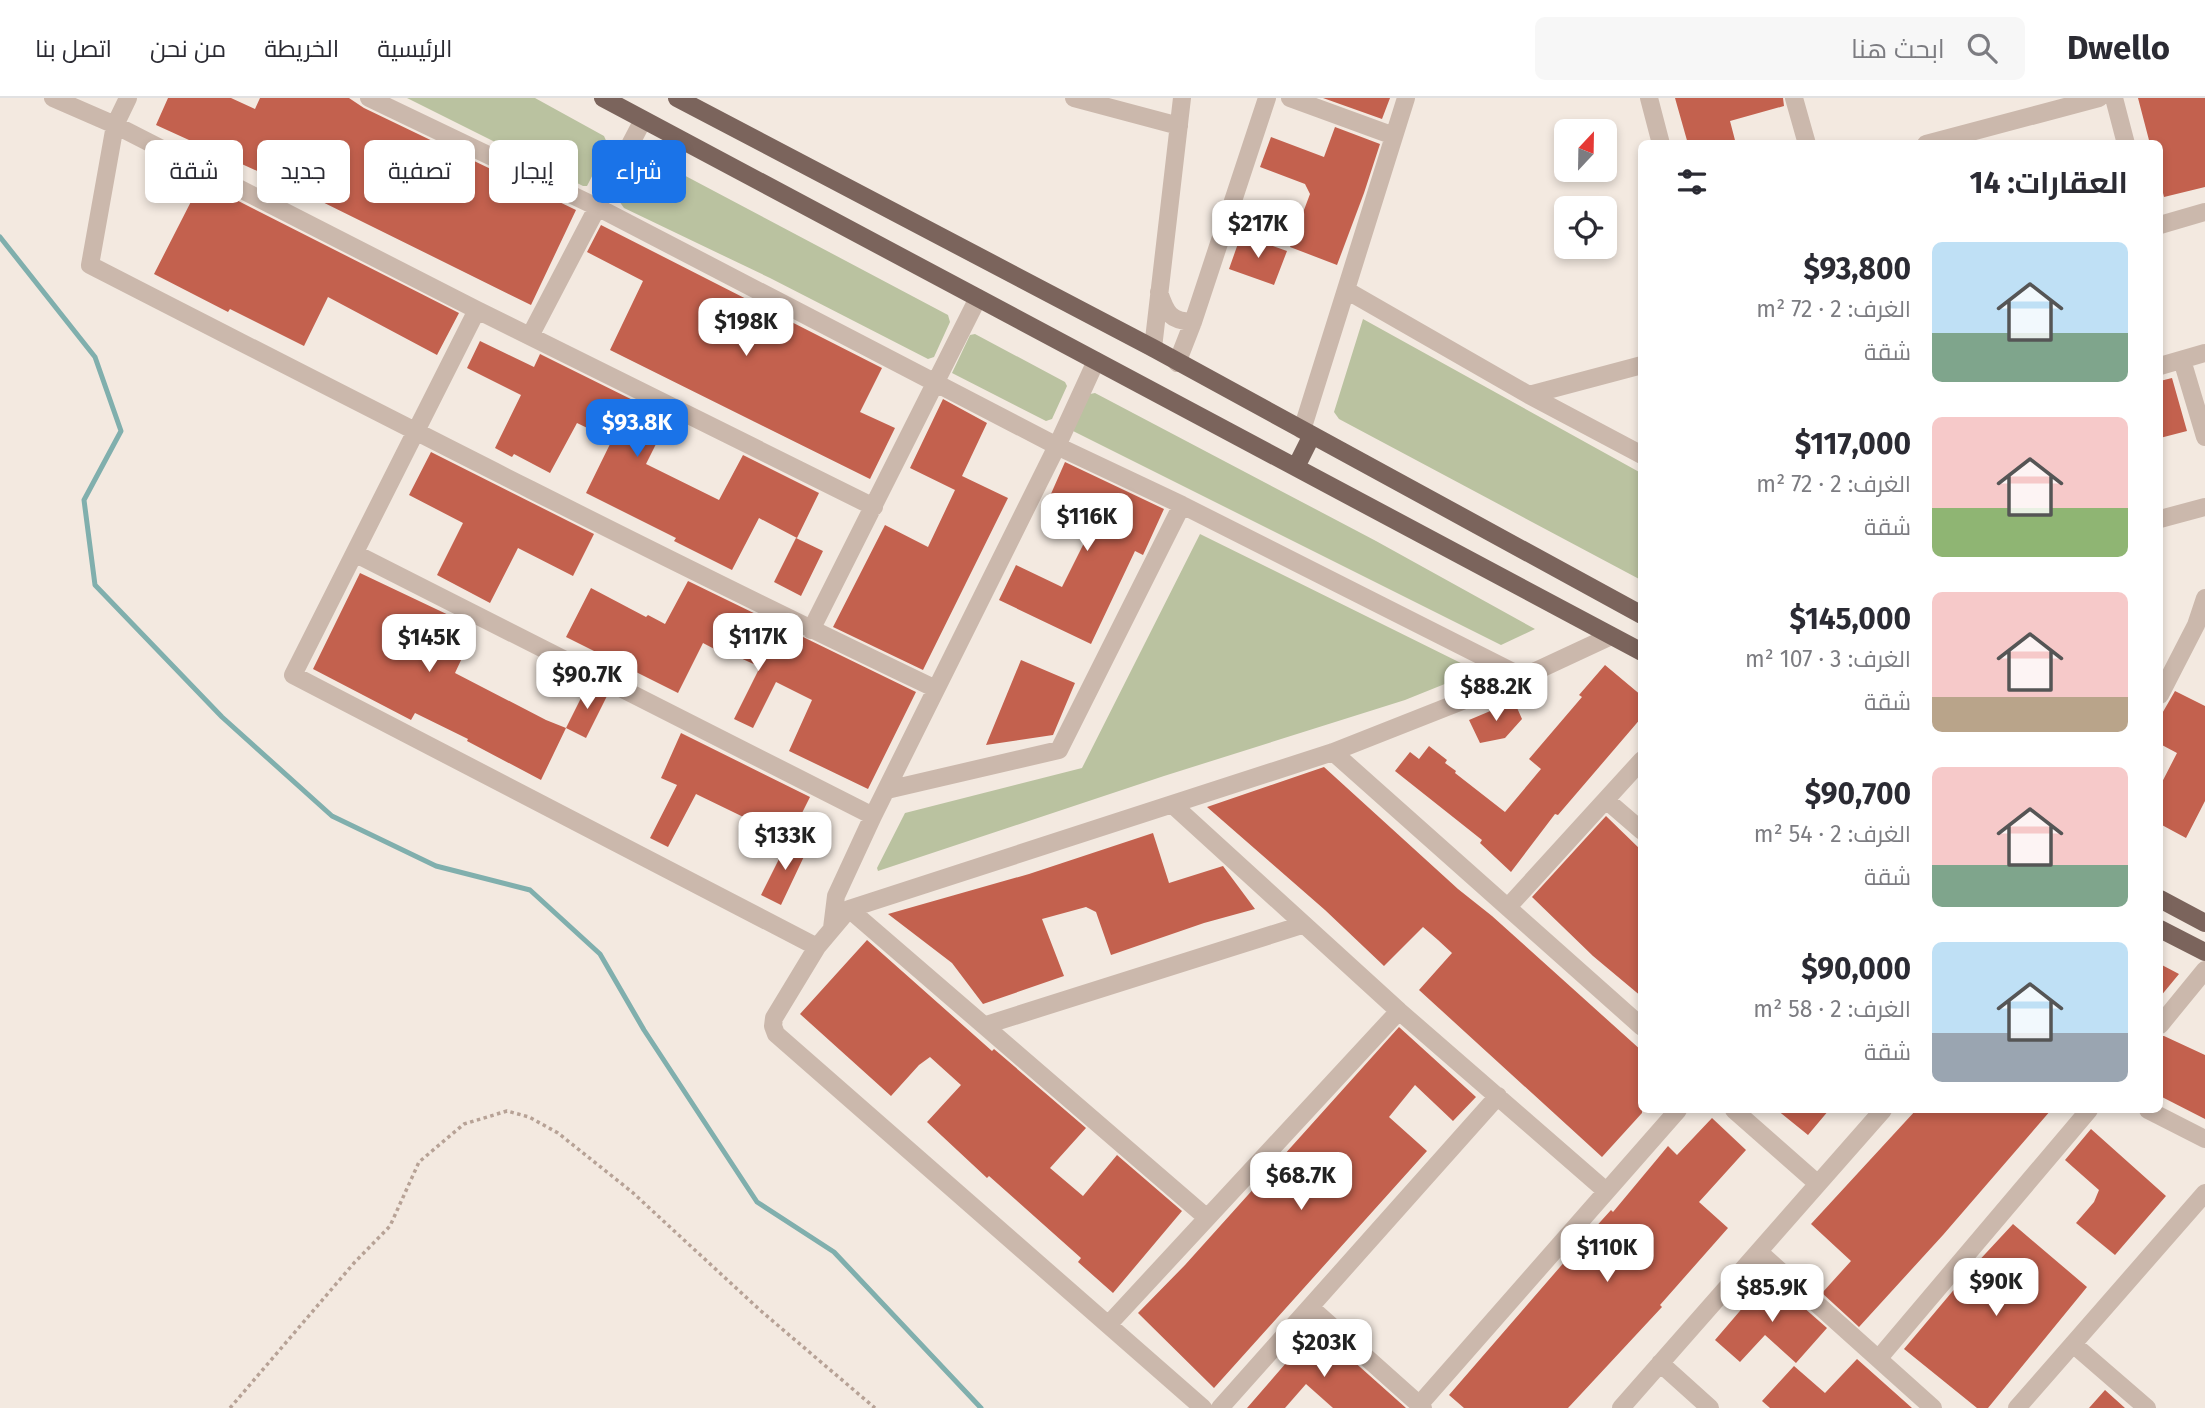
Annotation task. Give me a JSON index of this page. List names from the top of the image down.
{
  "north": "top",
  "page": {
    "header": "Dwello",
    "search": "ابحث هنا",
    "nav": [
      "الرئيسية",
      "الخريطة",
      "من نحن",
      "اتصل بنا"
    ],
    "chip": [
      "شراء",
      "إيجار",
      "تصفية",
      "جديد",
      "شقة"
    ],
    "heading": "العقارات: 14",
    "price": [
      "$217K",
      "$198K",
      "$93.8K",
      "$116K",
      "$117K",
      "$145K",
      "$90.7K",
      "$88.2K",
      "$133K",
      "$68.7K",
      "$110K",
      "$90K",
      "$85.9K",
      "$203K"
    ],
    "list": [
      {
        "name": "$93,800",
        "note": "الغرف: 2 · 72 m² · شقة"
      },
      {
        "name": "$117,000",
        "note": "الغرف: 2 · 72 m² · شقة"
      },
      {
        "name": "$145,000",
        "note": "الغرف: 3 · 107 m² · شقة"
      },
      {
        "name": "$90,700",
        "note": "الغرف: 2 · 54 m² · شقة"
      },
      {
        "name": "$90,000",
        "note": "الغرف: 2 · 58 m² · شقة"
      }
    ]
  }
}
